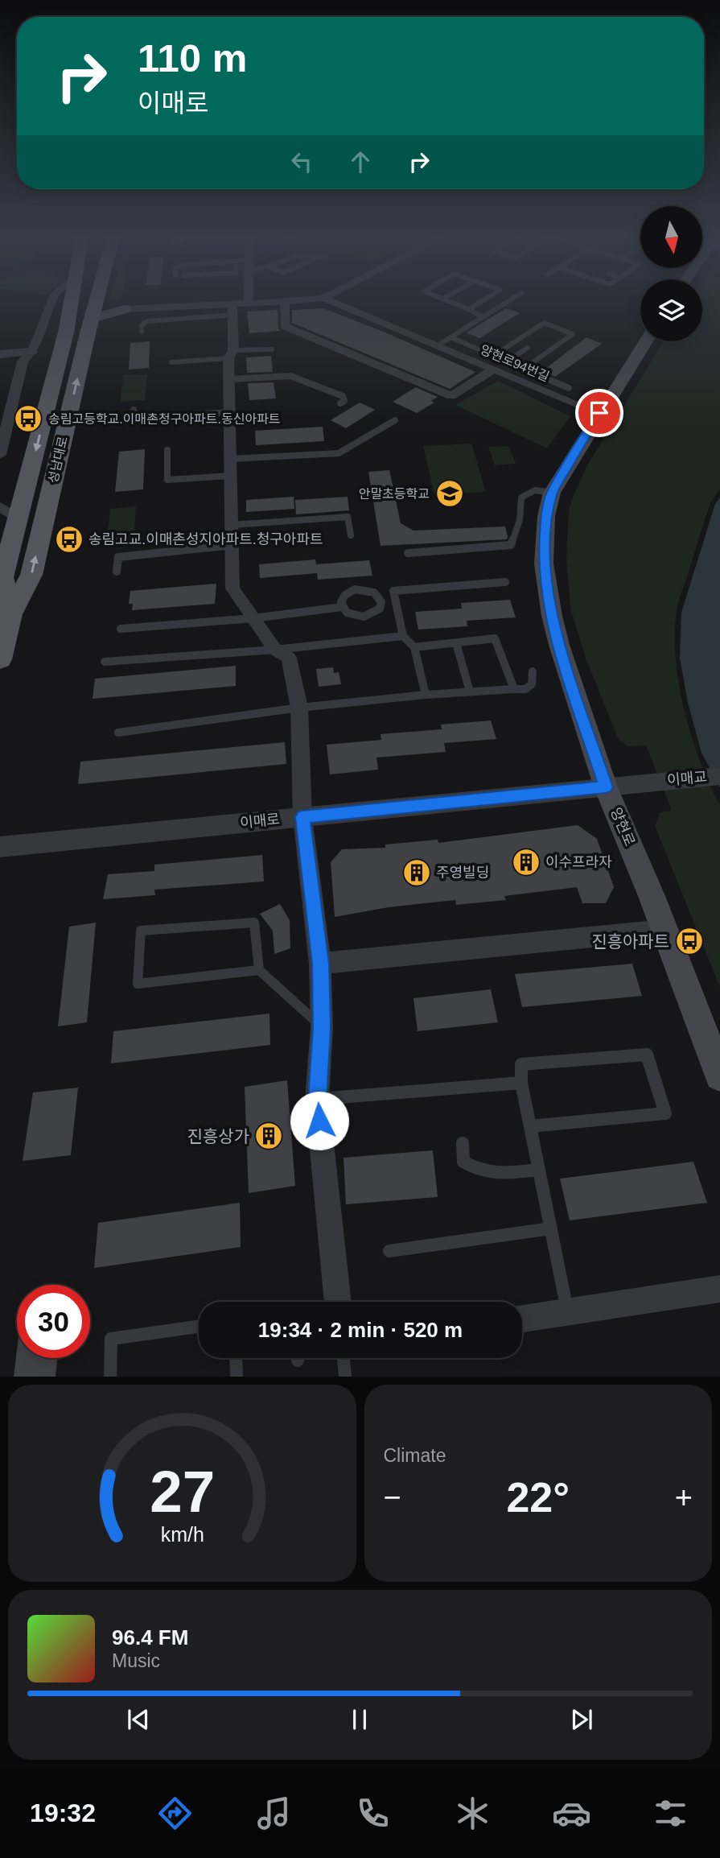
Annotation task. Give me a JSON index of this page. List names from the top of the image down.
{
  "streets": {
    "main road": ["성남대로", "양현로"],
    "street": ["양현로94번길", "이매교", "이매로"]
  },
  "crossings": [
    ["양현로94번길", "양현로"],
    ["이매교", "이매로"],
    ["이매로", "양현로"]
  ],
  "places": {
    "bus stop": ["송림고등학교.이매촌청구아파트.동신아파트", "송림고교.이매촌성지아파트.청구아파트", "진흥아파트"],
    "school or university": ["안말초등학교"],
    "building": ["이수프라자", "주영빌딩", "진흥상가"]
  },
  "north": "bottom",
  "page": {
    "turn": ["110 m", "이매로"],
    "limit": "30",
    "trip": "19:34 · 2 min · 520 m",
    "tile": "Climate",
    "heat": ["−", "22°", "+"],
    "song": ["96.4 FM", "Music"],
    "tabs": "19:32",
    "gauge": ["27", "km/h"]
  }
}
